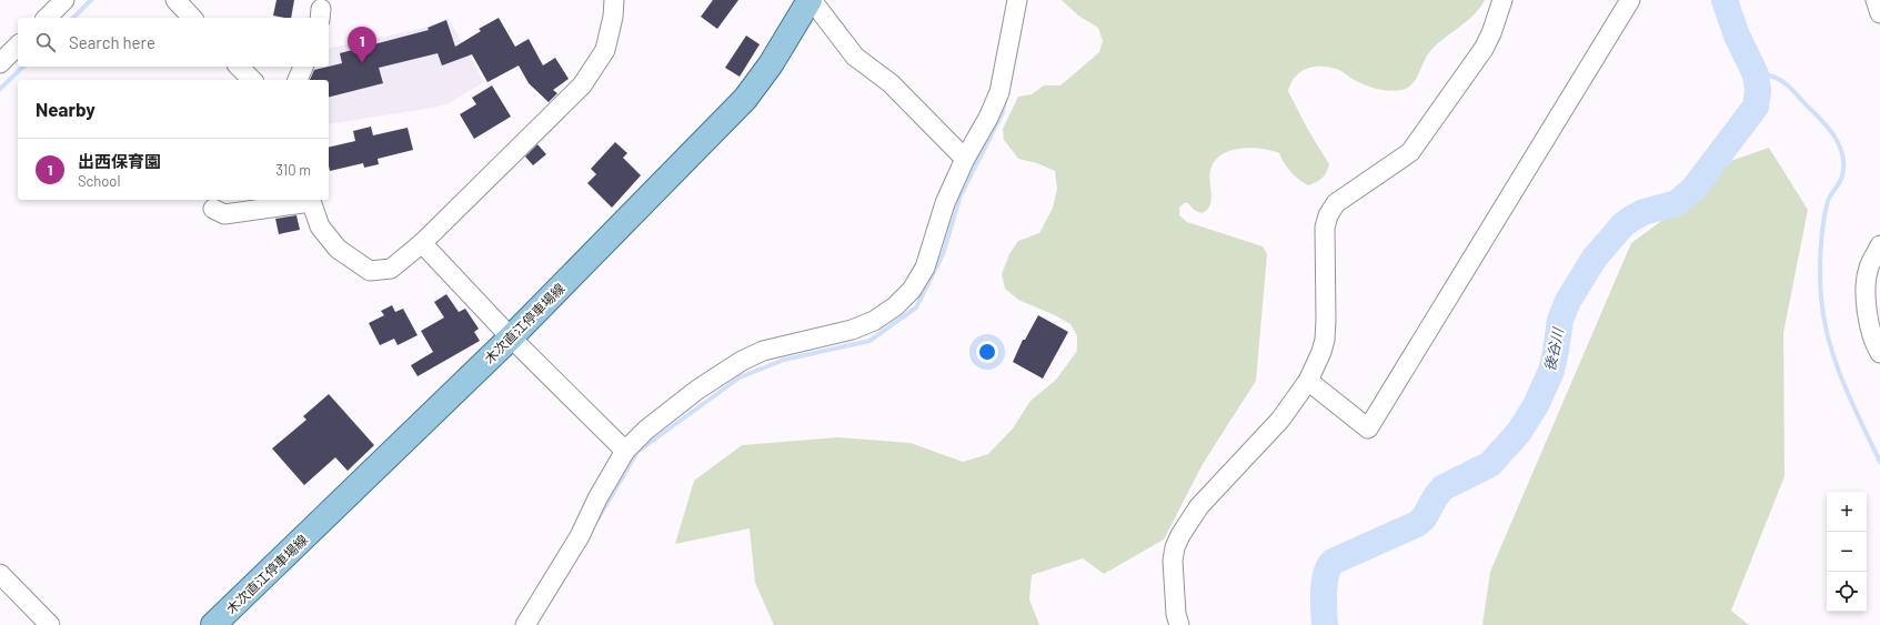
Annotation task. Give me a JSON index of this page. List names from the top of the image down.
{
  "streets": {
    "main road": ["木次直江停車場線"]
  },
  "water": ["後谷川"],
  "page": {
    "search": "Search here",
    "pins": "1",
    "heading": "Nearby",
    "list": [
      {
        "mark": "1",
        "name": "出西保育園",
        "note": "School",
        "value": "310 m"
      }
    ],
    "map_buttons": ["+", "−"]
  }
}
